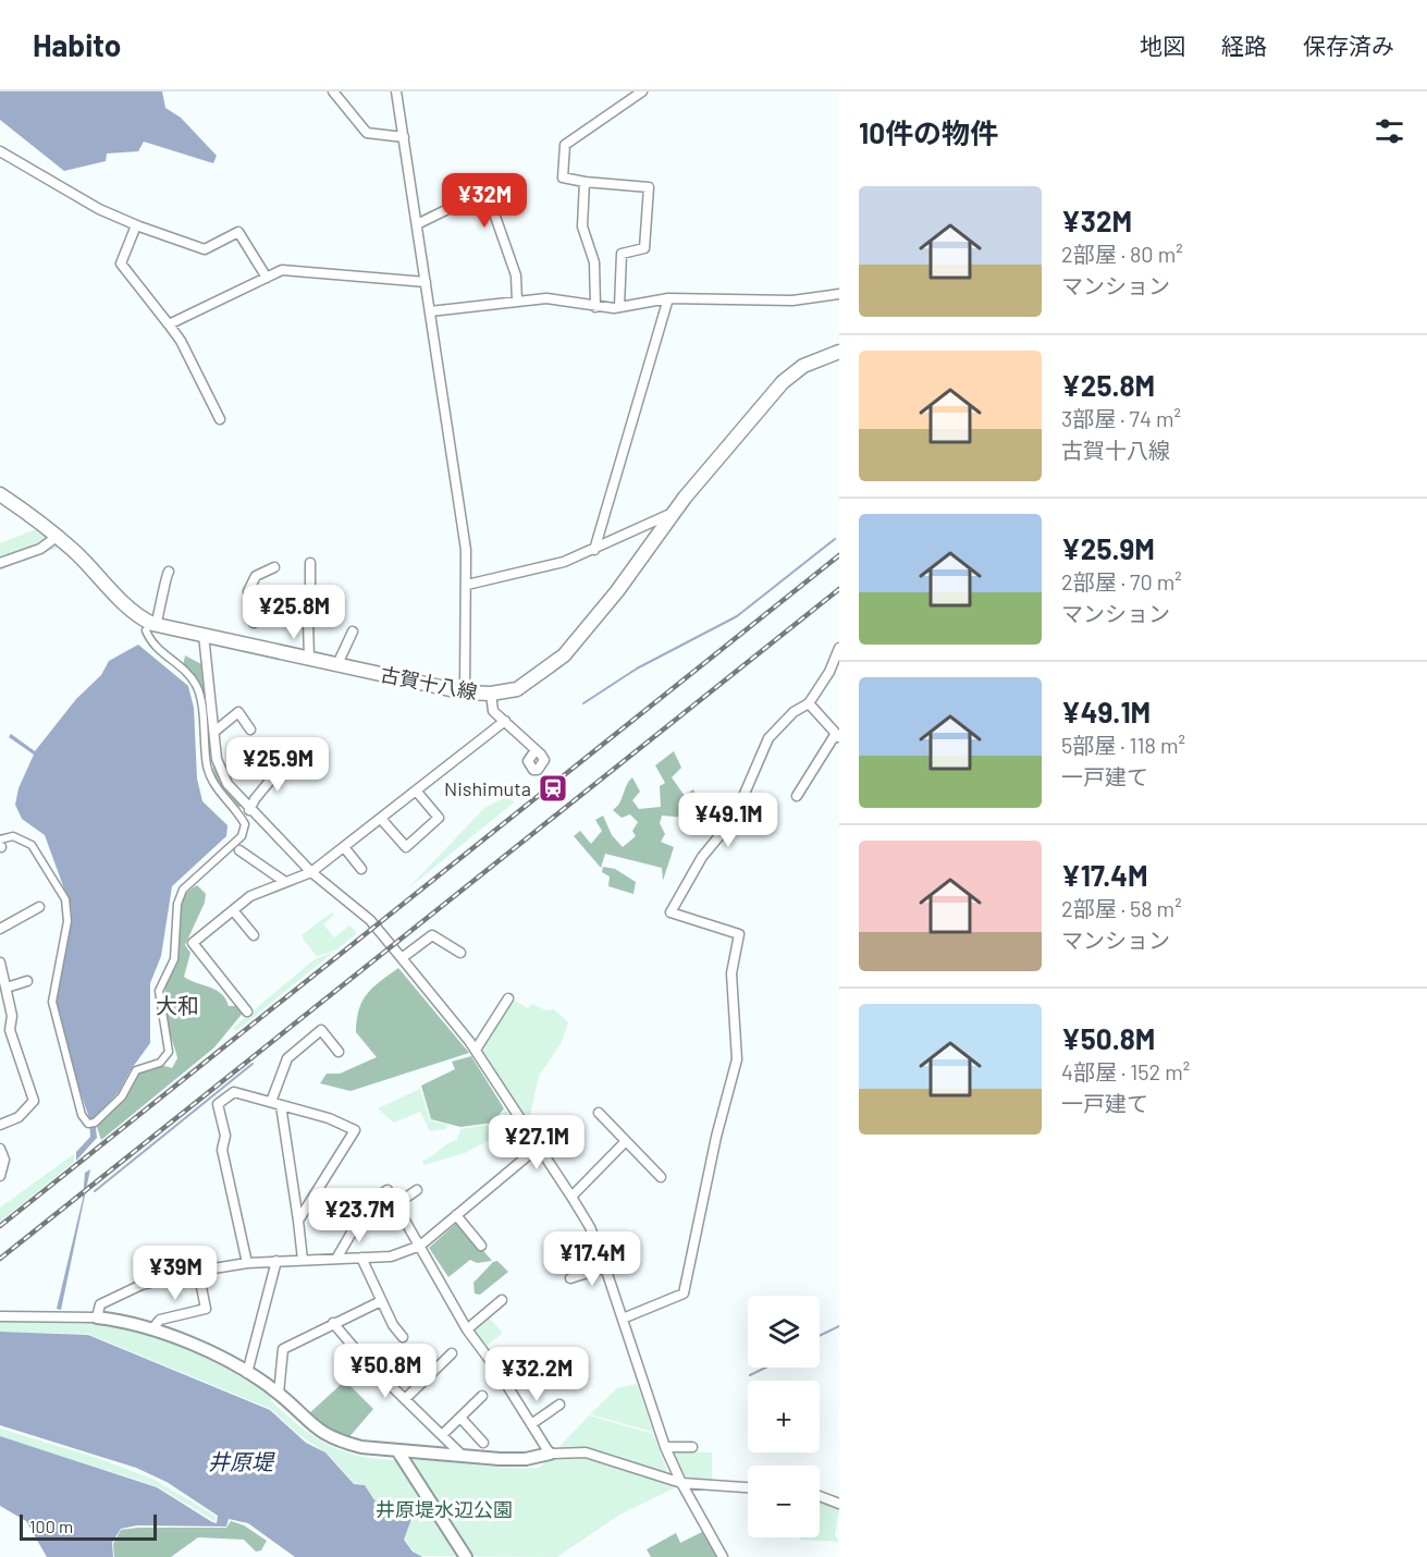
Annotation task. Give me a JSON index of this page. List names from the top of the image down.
{
  "streets": {
    "main road": ["古賀十八線"]
  },
  "districts": ["大和"],
  "water": ["井原堤"],
  "parks": ["井原堤水辺公園"],
  "places": {
    "station": ["Nishimuta"]
  },
  "scale_bar": "100 m",
  "page": {
    "header": "Habito",
    "nav": ["地図", "経路", "保存済み"],
    "heading": "10件の物件",
    "list": [
      {
        "name": "¥32M",
        "note": "2部屋 · 80 m² · マンション"
      },
      {
        "name": "¥25.8M",
        "note": "3部屋 · 74 m² · 古賀十八線"
      },
      {
        "name": "¥25.9M",
        "note": "2部屋 · 70 m² · マンション"
      },
      {
        "name": "¥49.1M",
        "note": "5部屋 · 118 m² · 一戸建て"
      },
      {
        "name": "¥17.4M",
        "note": "2部屋 · 58 m² · マンション"
      },
      {
        "name": "¥50.8M",
        "note": "4部屋 · 152 m² · 一戸建て"
      }
    ],
    "price": [
      "¥32M",
      "¥25.8M",
      "¥25.9M",
      "¥49.1M",
      "¥27.1M",
      "¥23.7M",
      "¥17.4M",
      "¥39M",
      "¥50.8M",
      "¥32.2M"
    ],
    "map_buttons": ["+", "−"],
    "scale": "100 m"
  }
}
